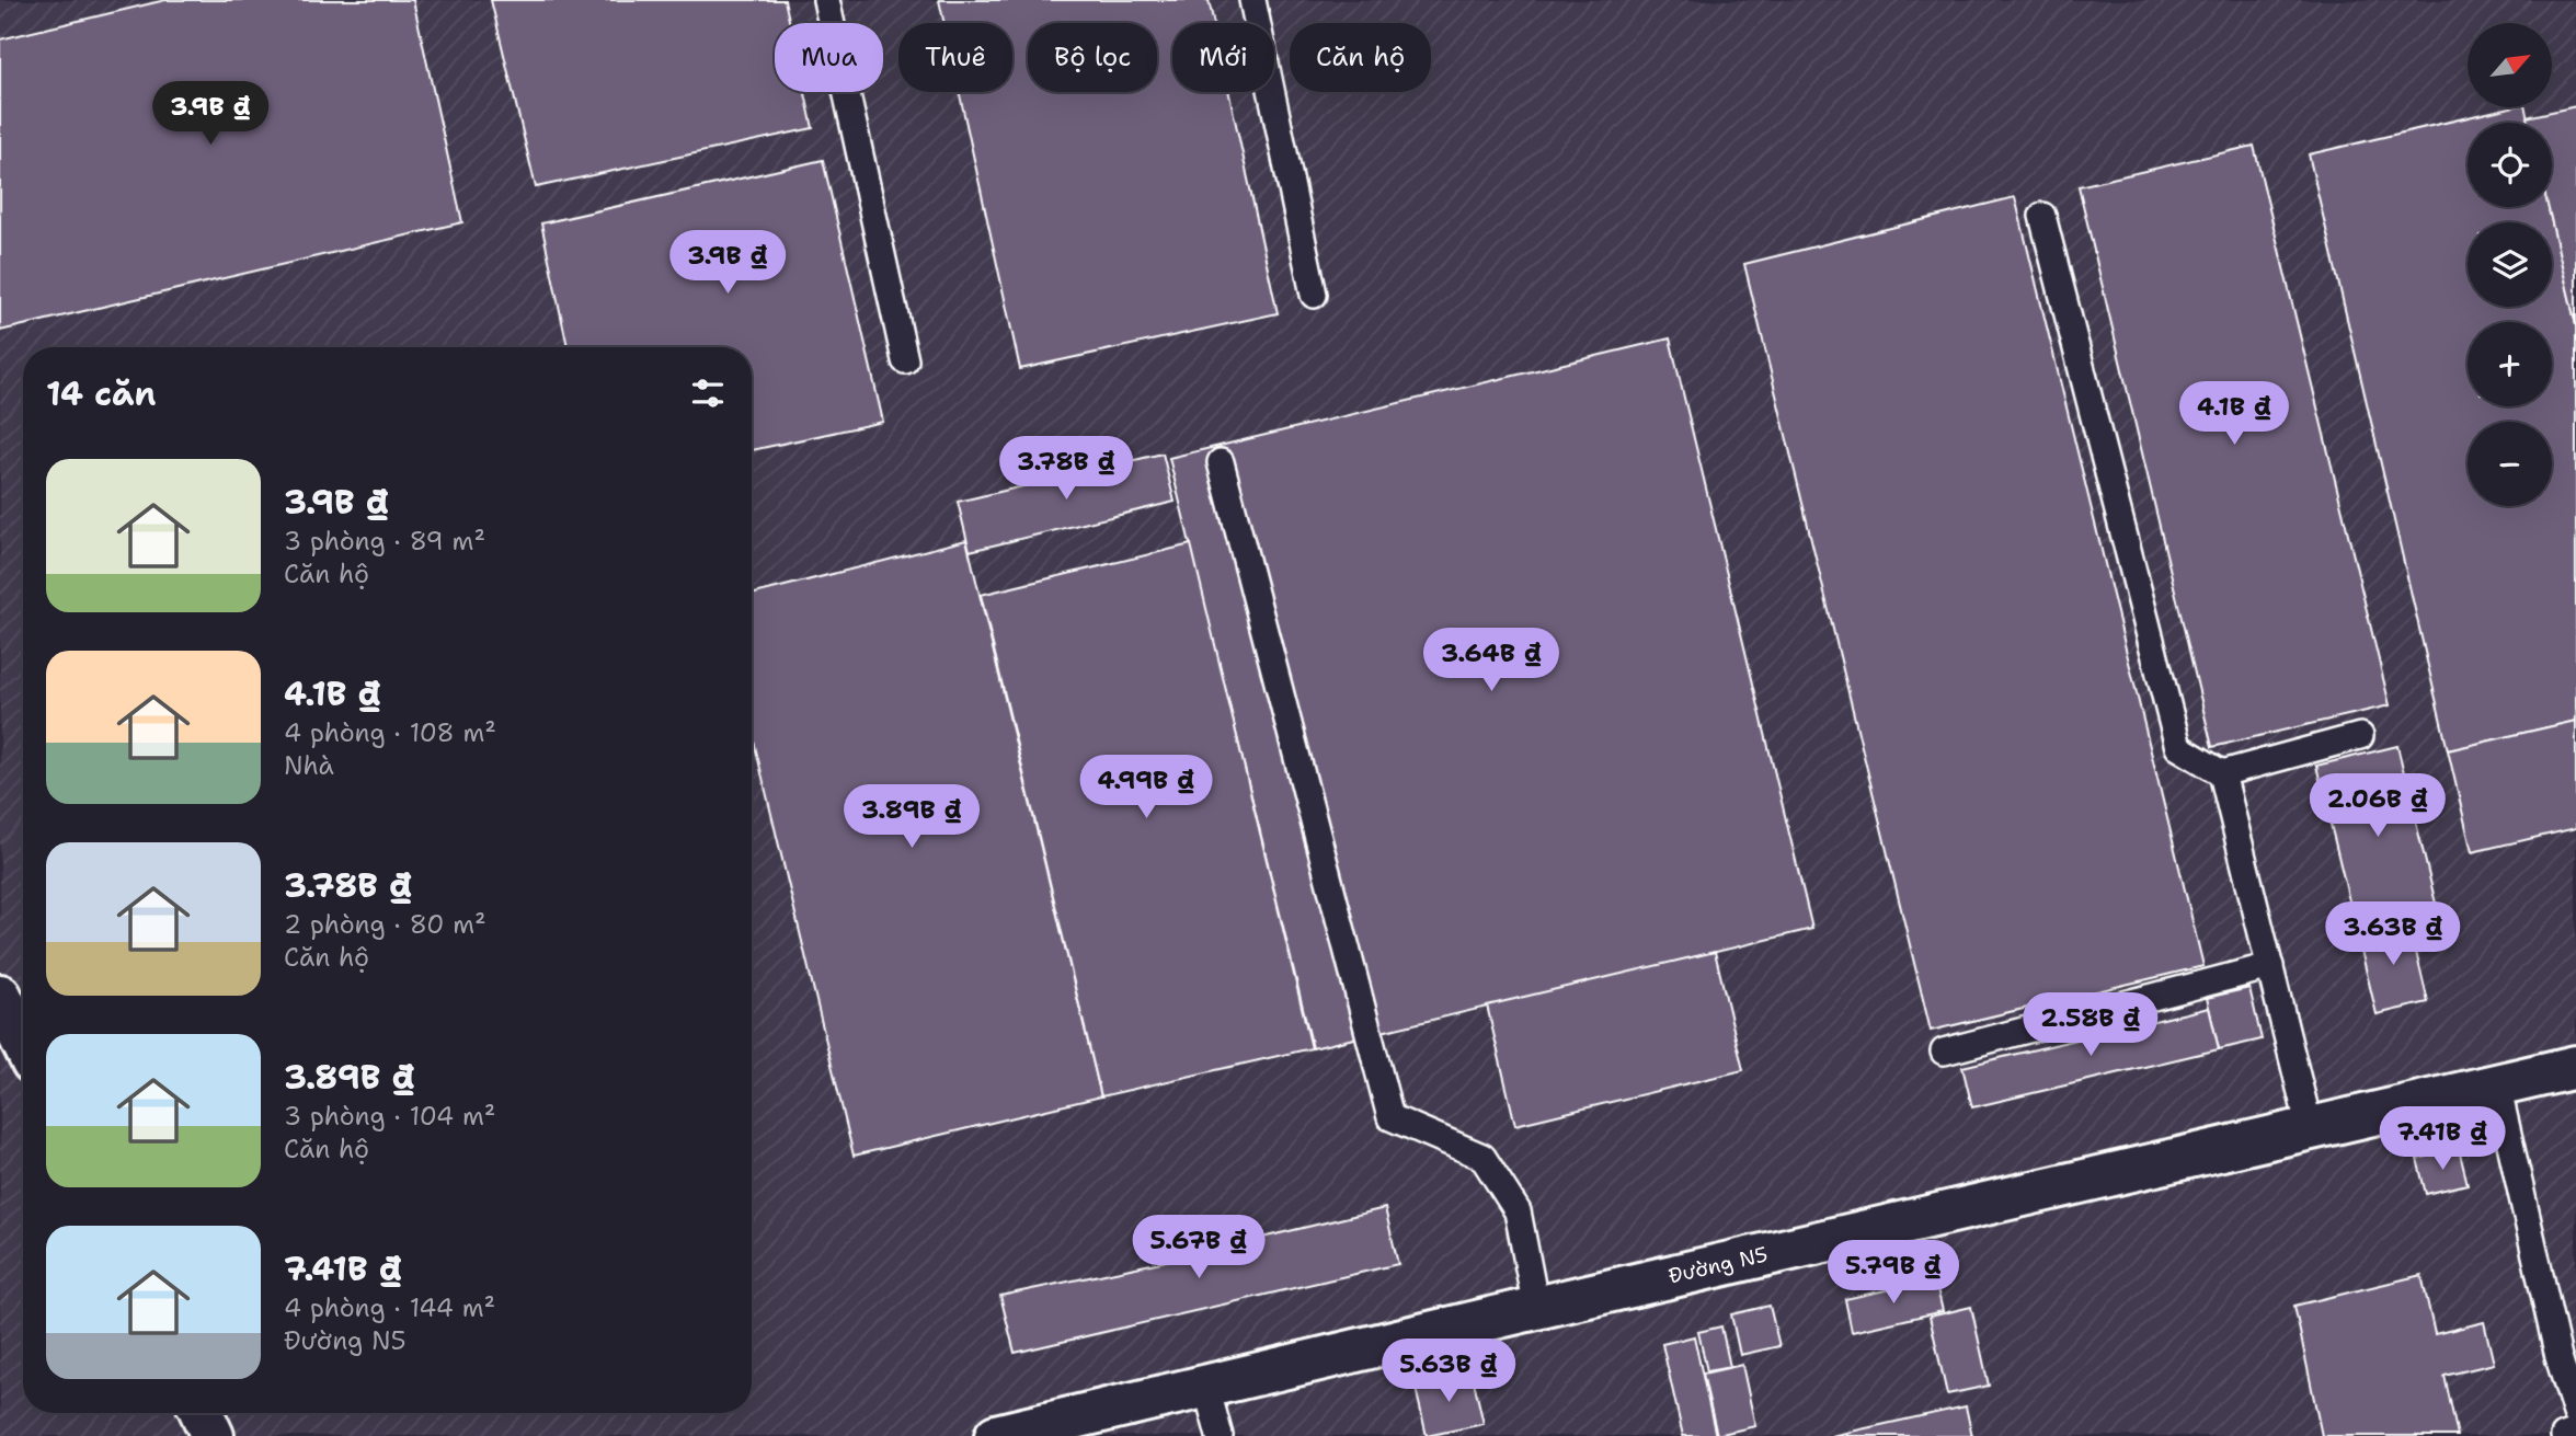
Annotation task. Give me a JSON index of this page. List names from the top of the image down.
{
  "streets": {
    "street": ["Đường N5"]
  },
  "north": "top right",
  "page": {
    "map_buttons": ["+", "−"],
    "chip": [
      "Mua",
      "Thuê",
      "Bộ lọc",
      "Mới",
      "Căn hộ"
    ],
    "price": [
      "3.9B ₫",
      "3.9B ₫",
      "4.1B ₫",
      "3.78B ₫",
      "3.64B ₫",
      "4.99B ₫",
      "2.06B ₫",
      "3.89B ₫",
      "3.63B ₫",
      "2.58B ₫",
      "7.41B ₫",
      "5.67B ₫",
      "5.79B ₫",
      "5.63B ₫"
    ],
    "heading": "14 căn",
    "list": [
      {
        "name": "3.9B ₫",
        "note": "3 phòng · 89 m² · Căn hộ"
      },
      {
        "name": "4.1B ₫",
        "note": "4 phòng · 108 m² · Nhà"
      },
      {
        "name": "3.78B ₫",
        "note": "2 phòng · 80 m² · Căn hộ"
      },
      {
        "name": "3.89B ₫",
        "note": "3 phòng · 104 m² · Căn hộ"
      },
      {
        "name": "7.41B ₫",
        "note": "4 phòng · 144 m² · Đường N5"
      }
    ]
  }
}
